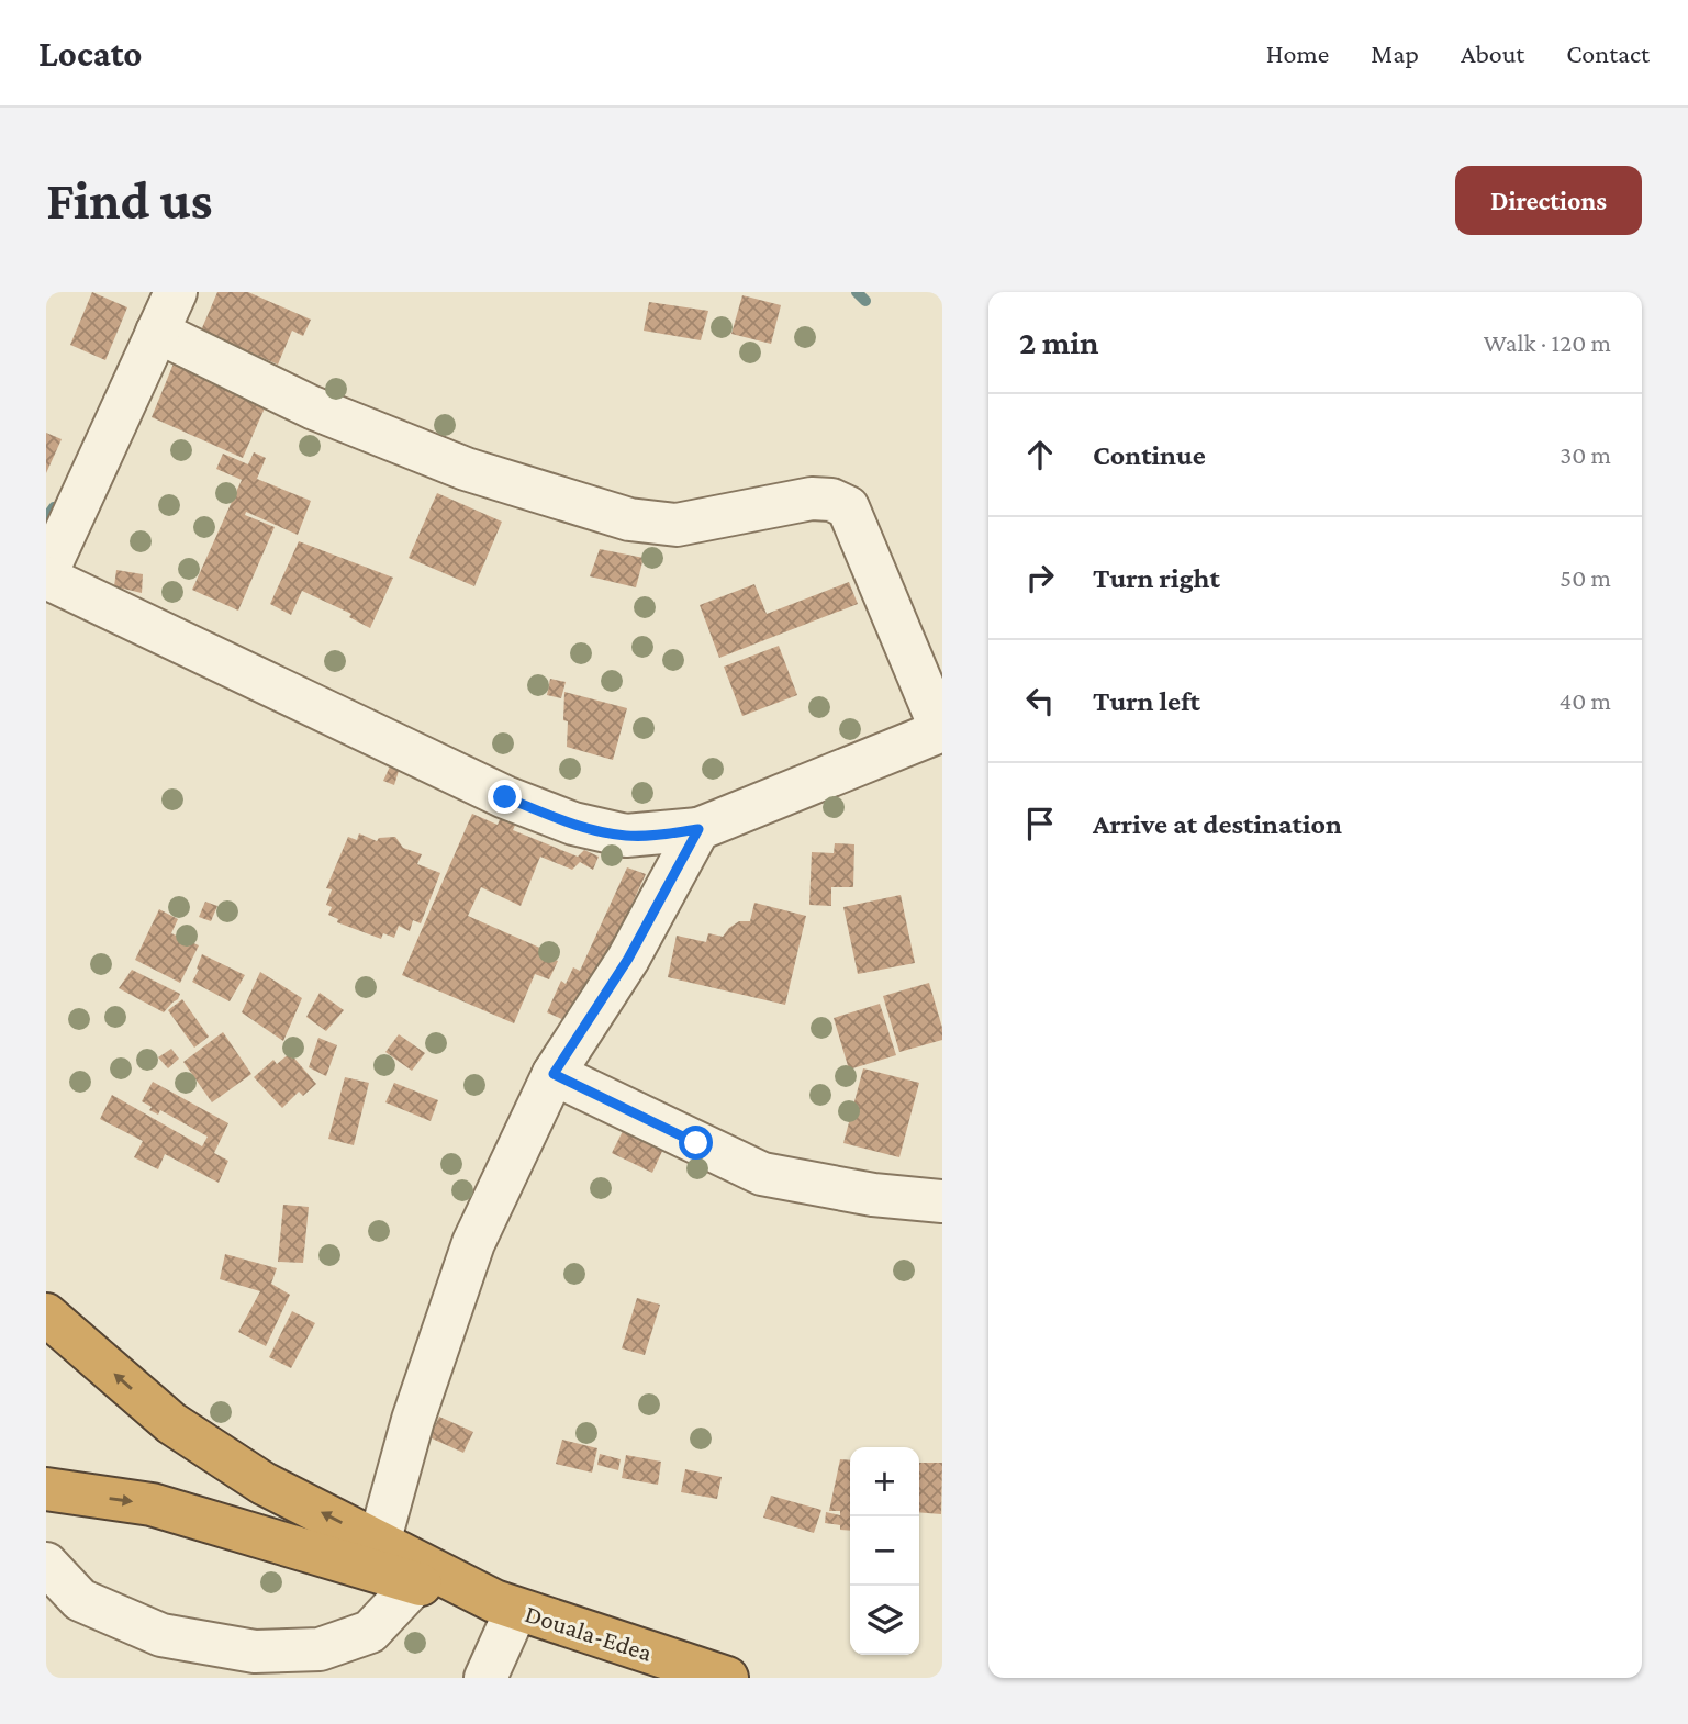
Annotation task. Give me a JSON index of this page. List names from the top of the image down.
{
  "streets": {
    "highway": ["Douala-Edea"]
  },
  "page": {
    "header": "Locato",
    "nav": [
      "Home",
      "Map",
      "About",
      "Contact"
    ],
    "buttons": "Directions",
    "title": "Find us",
    "heading": ["2 min", "Walk · 120 m"],
    "list": [
      ["Continue", "30 m"],
      ["Turn right", "50 m"],
      ["Turn left", "40 m"],
      "Arrive at destination"
    ],
    "map_buttons": ["+", "−"]
  }
}
